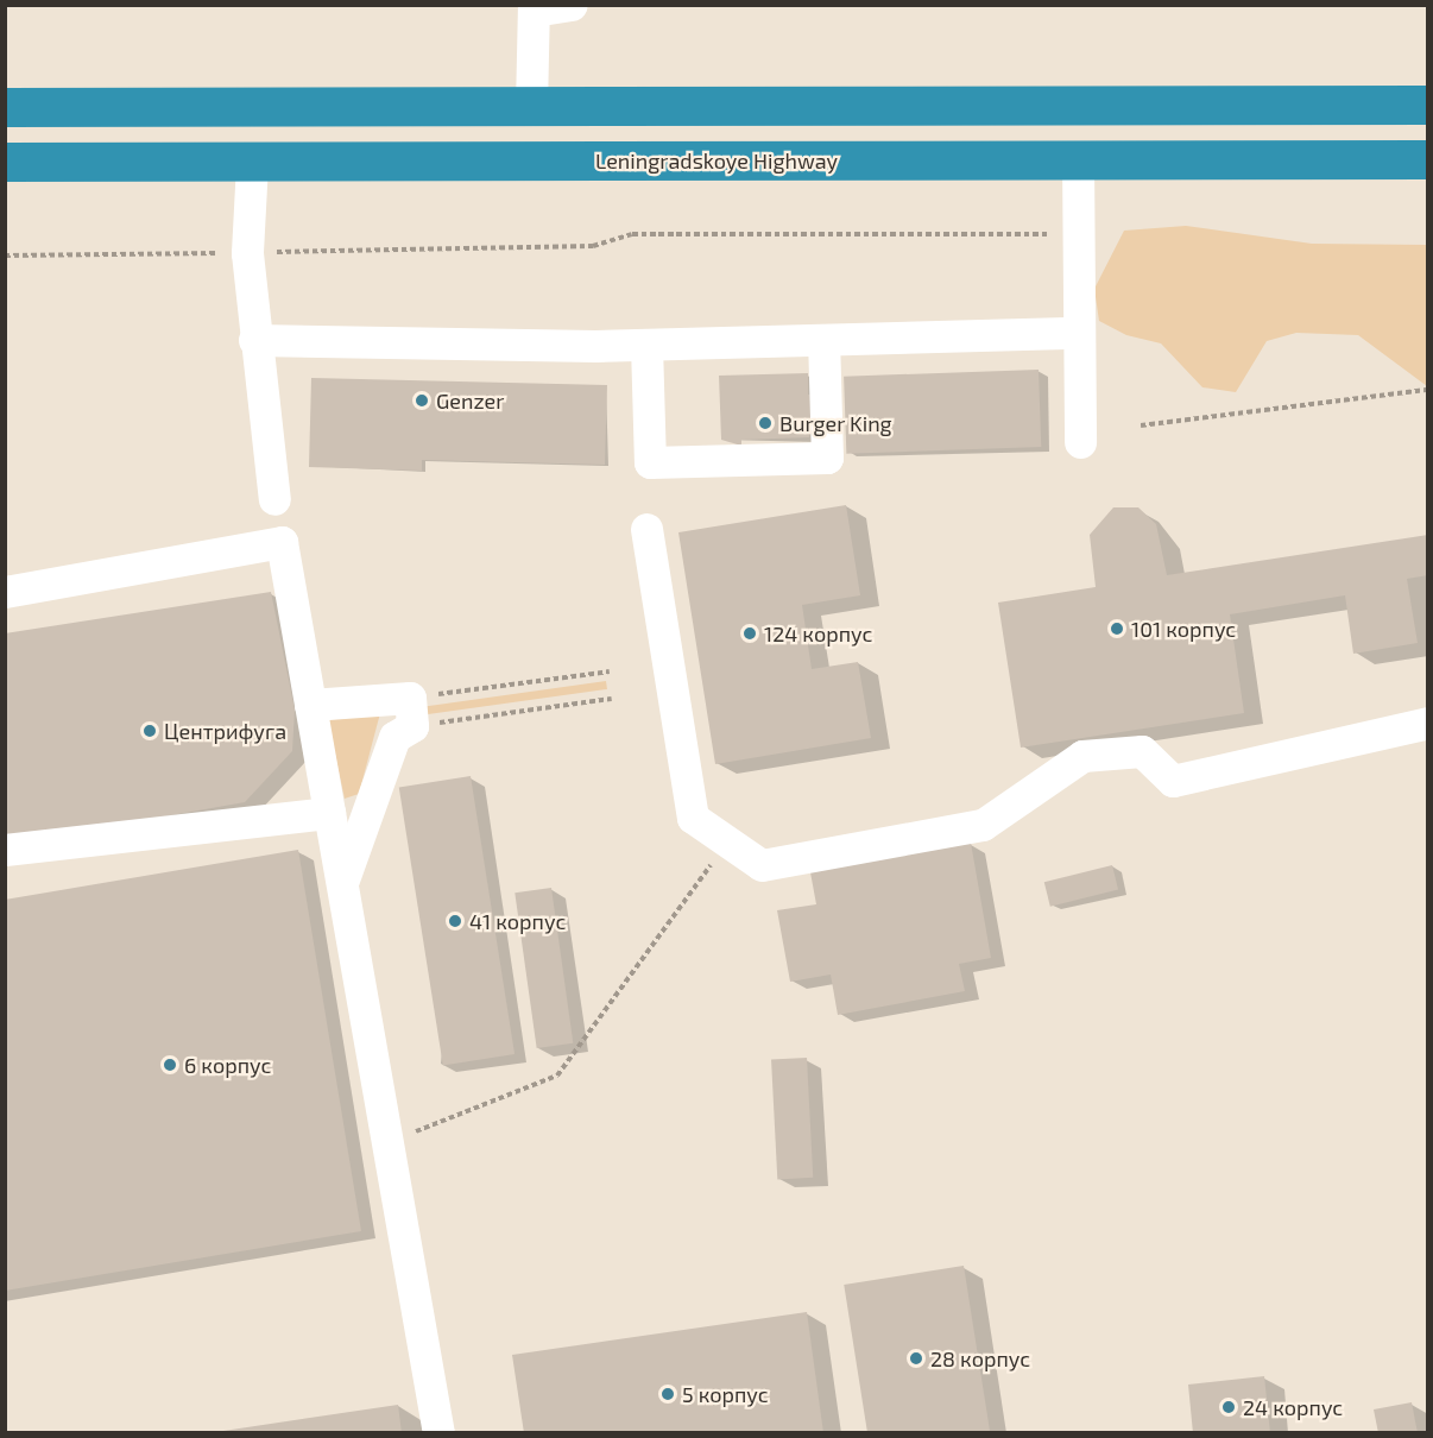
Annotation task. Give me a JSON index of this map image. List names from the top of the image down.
{
  "streets": {
    "highway": ["Leningradskoye Highway"]
  },
  "places": [
    "Genzer",
    "Burger King",
    "101 корпус",
    "124 корпус",
    "Центрифуга",
    "41 корпус",
    "6 корпус",
    "28 корпус",
    "5 корпус",
    "24 корпус"
  ]
}
